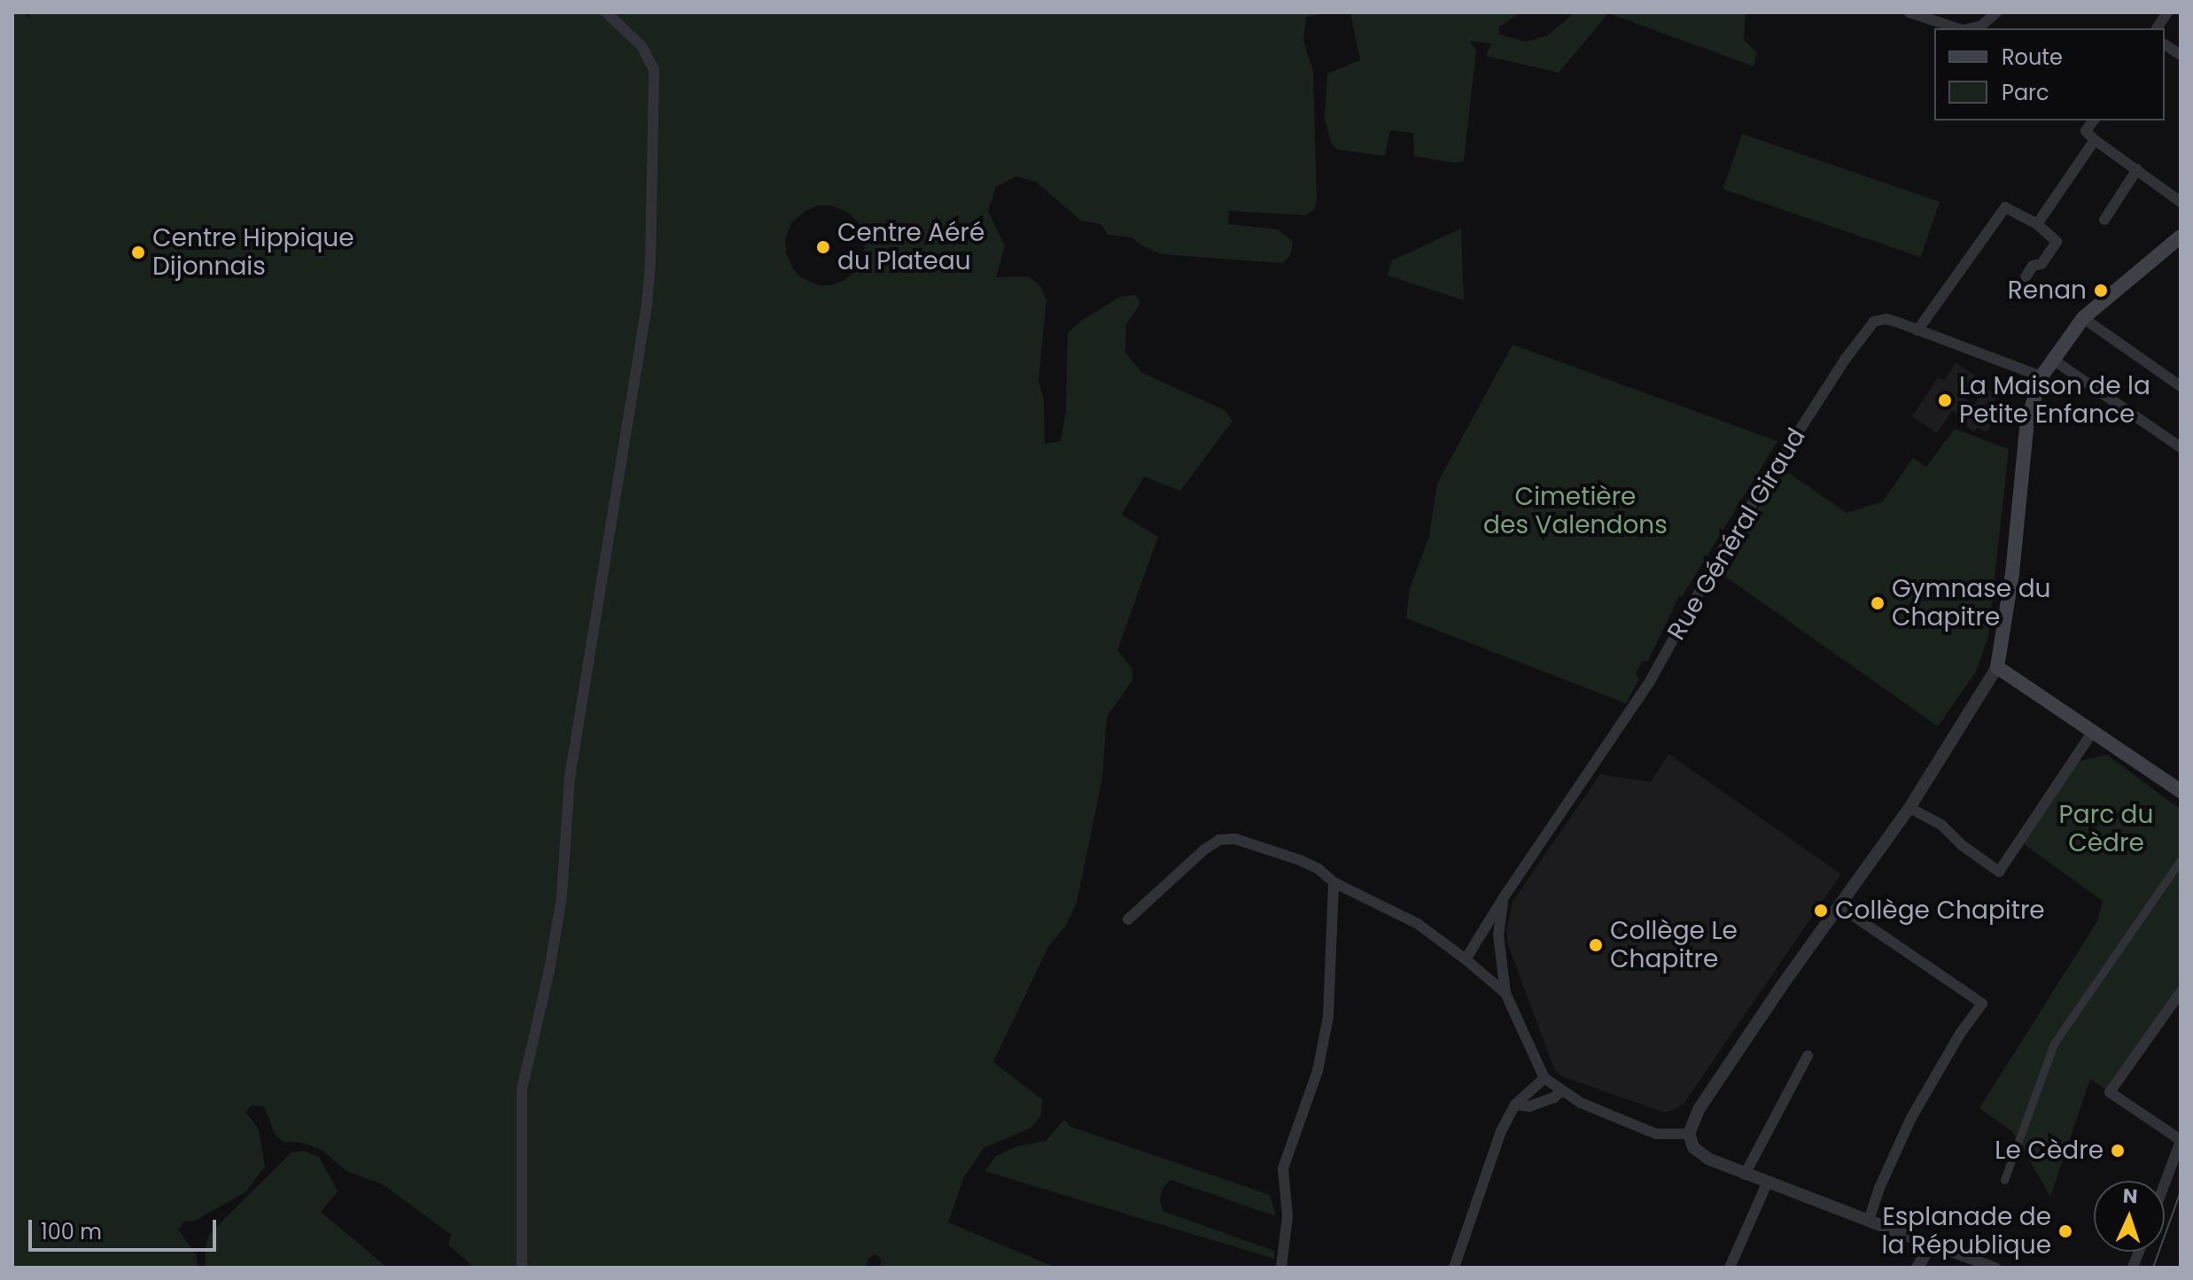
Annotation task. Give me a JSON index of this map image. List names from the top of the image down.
{
  "streets": {
    "street": ["Rue Général Giraud"]
  },
  "parks": ["Cimetière des Valendons", "Parc du Cèdre"],
  "places": [
    "Centre Aéré du Plateau",
    "Centre Hippique Dijonnais",
    "Renan",
    "La Maison de la Petite Enfance",
    "Gymnase du Chapitre",
    "Collège Chapitre",
    "Collège Le Chapitre",
    "Le Cèdre",
    "Esplanade de la République"
  ],
  "legend": ["Route", "Parc"],
  "scale_bar": "100 m",
  "north": "top"
}
